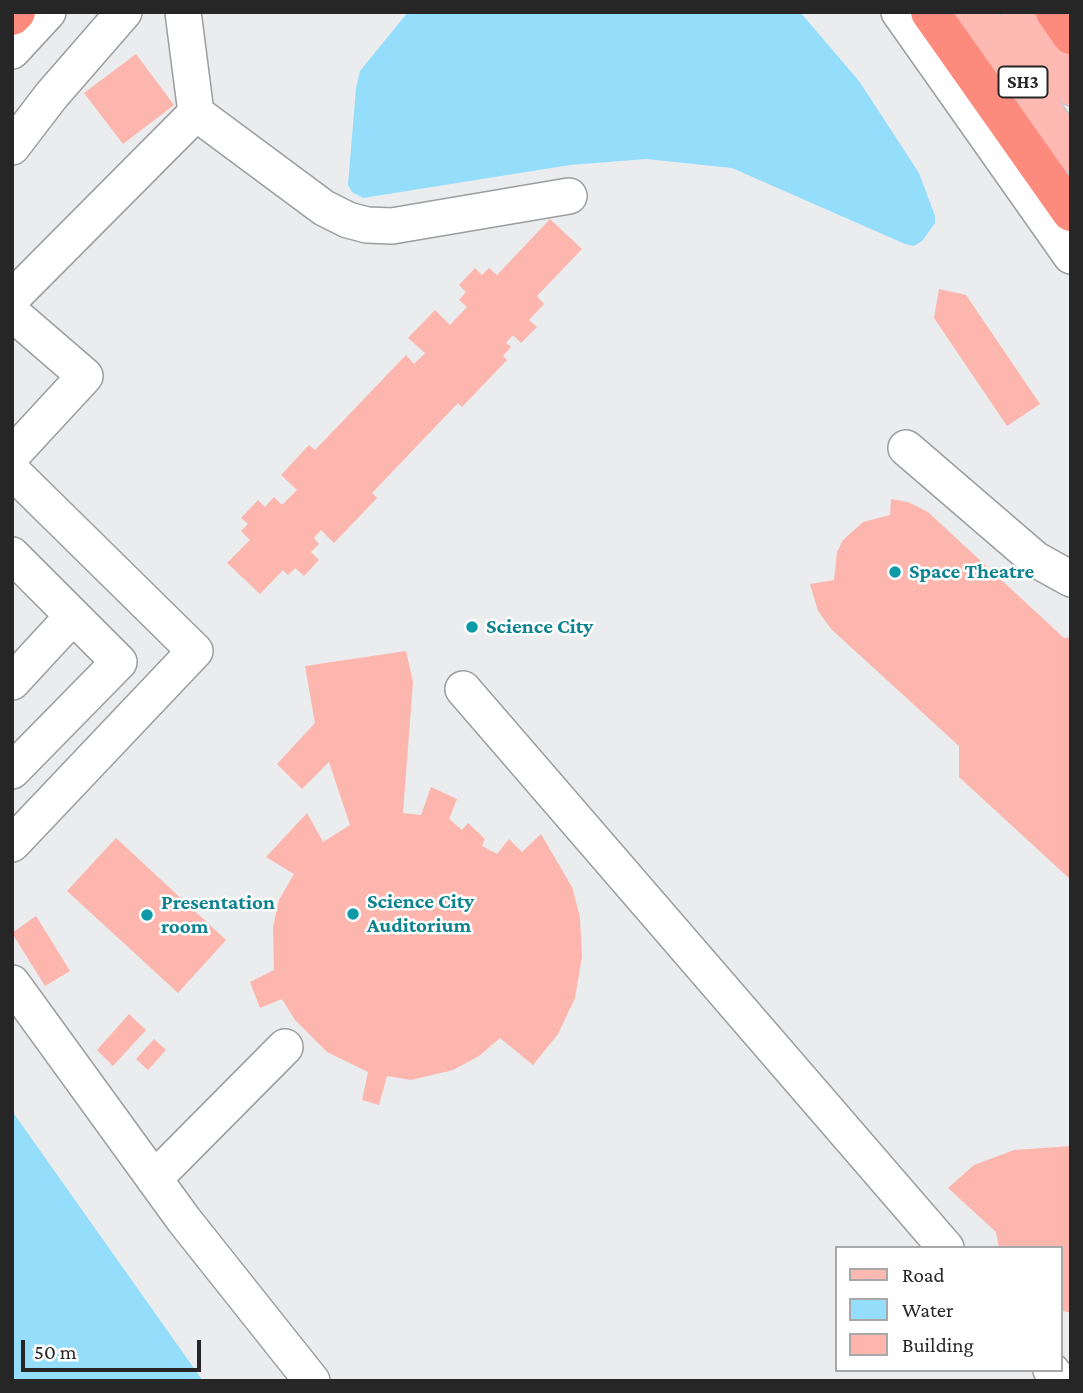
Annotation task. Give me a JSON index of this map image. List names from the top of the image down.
{
  "streets": {
    "main road": ["SH3"]
  },
  "places": [
    "Space Theatre",
    "Science City",
    "Science City Auditorium",
    "Presentation room"
  ],
  "legend": ["Road", "Water", "Building"],
  "scale_bar": "50 m"
}
